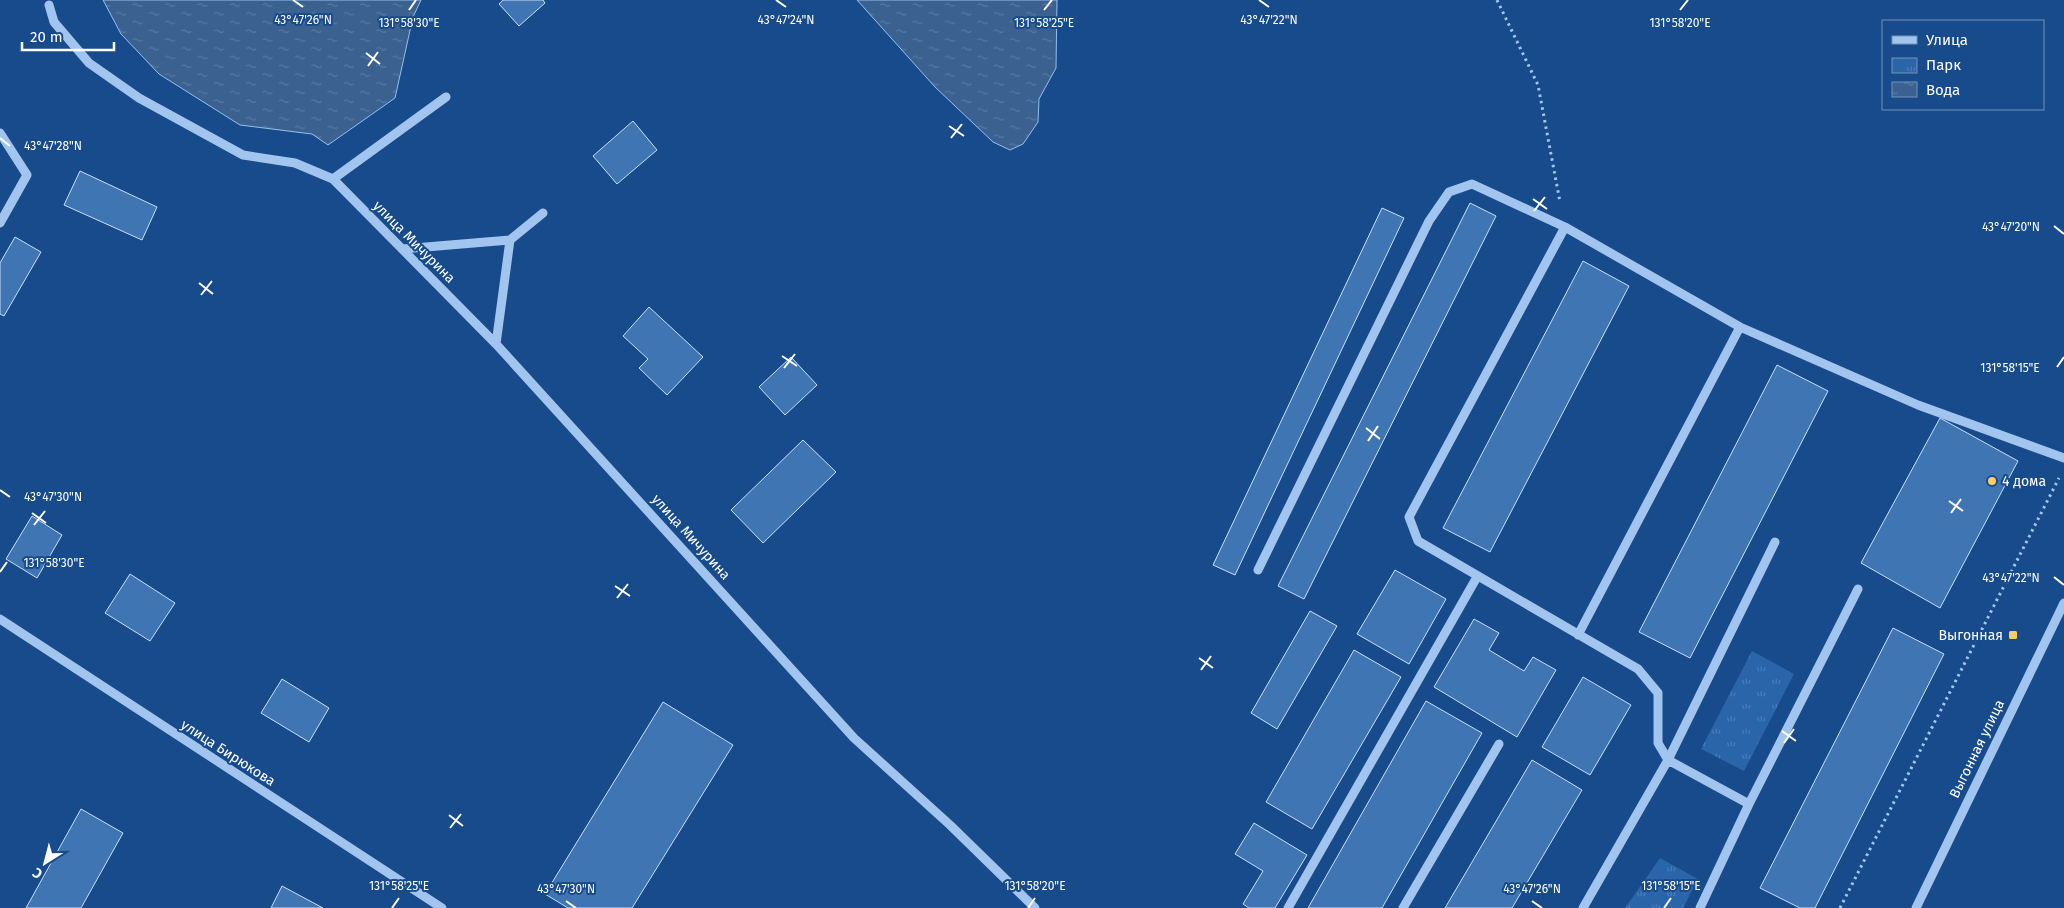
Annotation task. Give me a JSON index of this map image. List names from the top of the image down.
{
  "streets": {
    "street": ["улица Мичурина", "Выгонная улица", "улица Бирюкова"]
  },
  "places": {
    "other": ["4 дома"],
    "transit": ["Выгонная"]
  },
  "legend": ["Улица", "Парк", "Вода"],
  "scale_bar": "20 m",
  "north": "bottom left",
  "coordinates": [
    "43°47'26\"N",
    "43°47'24\"N",
    "43°47'22\"N",
    "131°58'30\"E",
    "131°58'25\"E",
    "131°58'20\"E",
    "43°47'28\"N",
    "43°47'20\"N",
    "131°58'15\"E",
    "43°47'30\"N"
  ]
}
